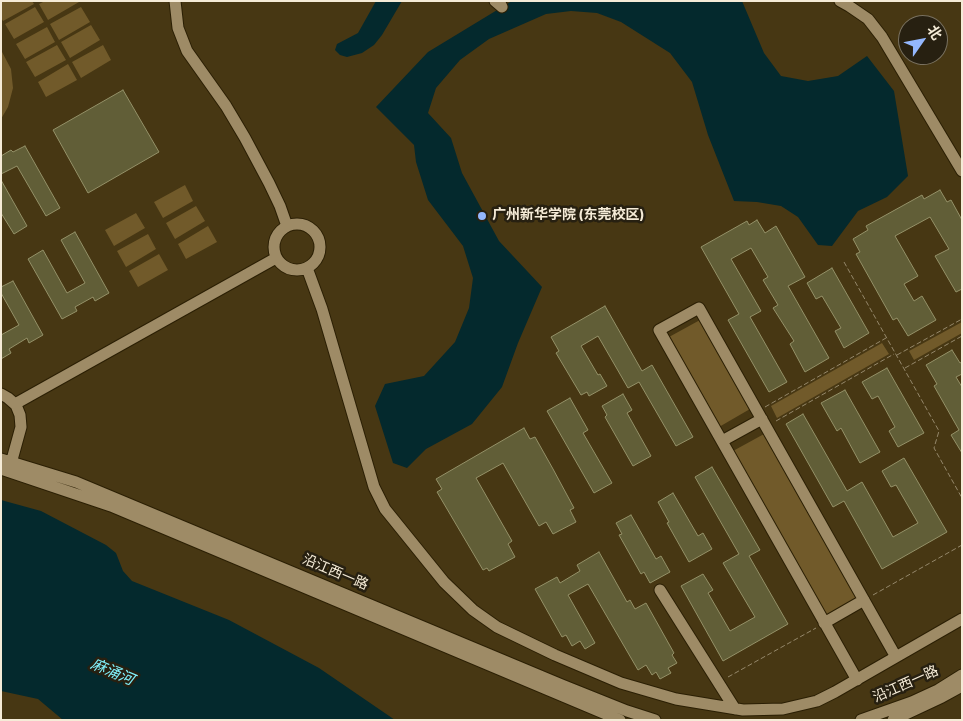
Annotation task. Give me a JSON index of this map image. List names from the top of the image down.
{
  "streets": {
    "street": ["沿江西一路"]
  },
  "water": ["麻涌河"],
  "places": ["广州新华学院 (东莞校区)"],
  "north": "top right"
}
